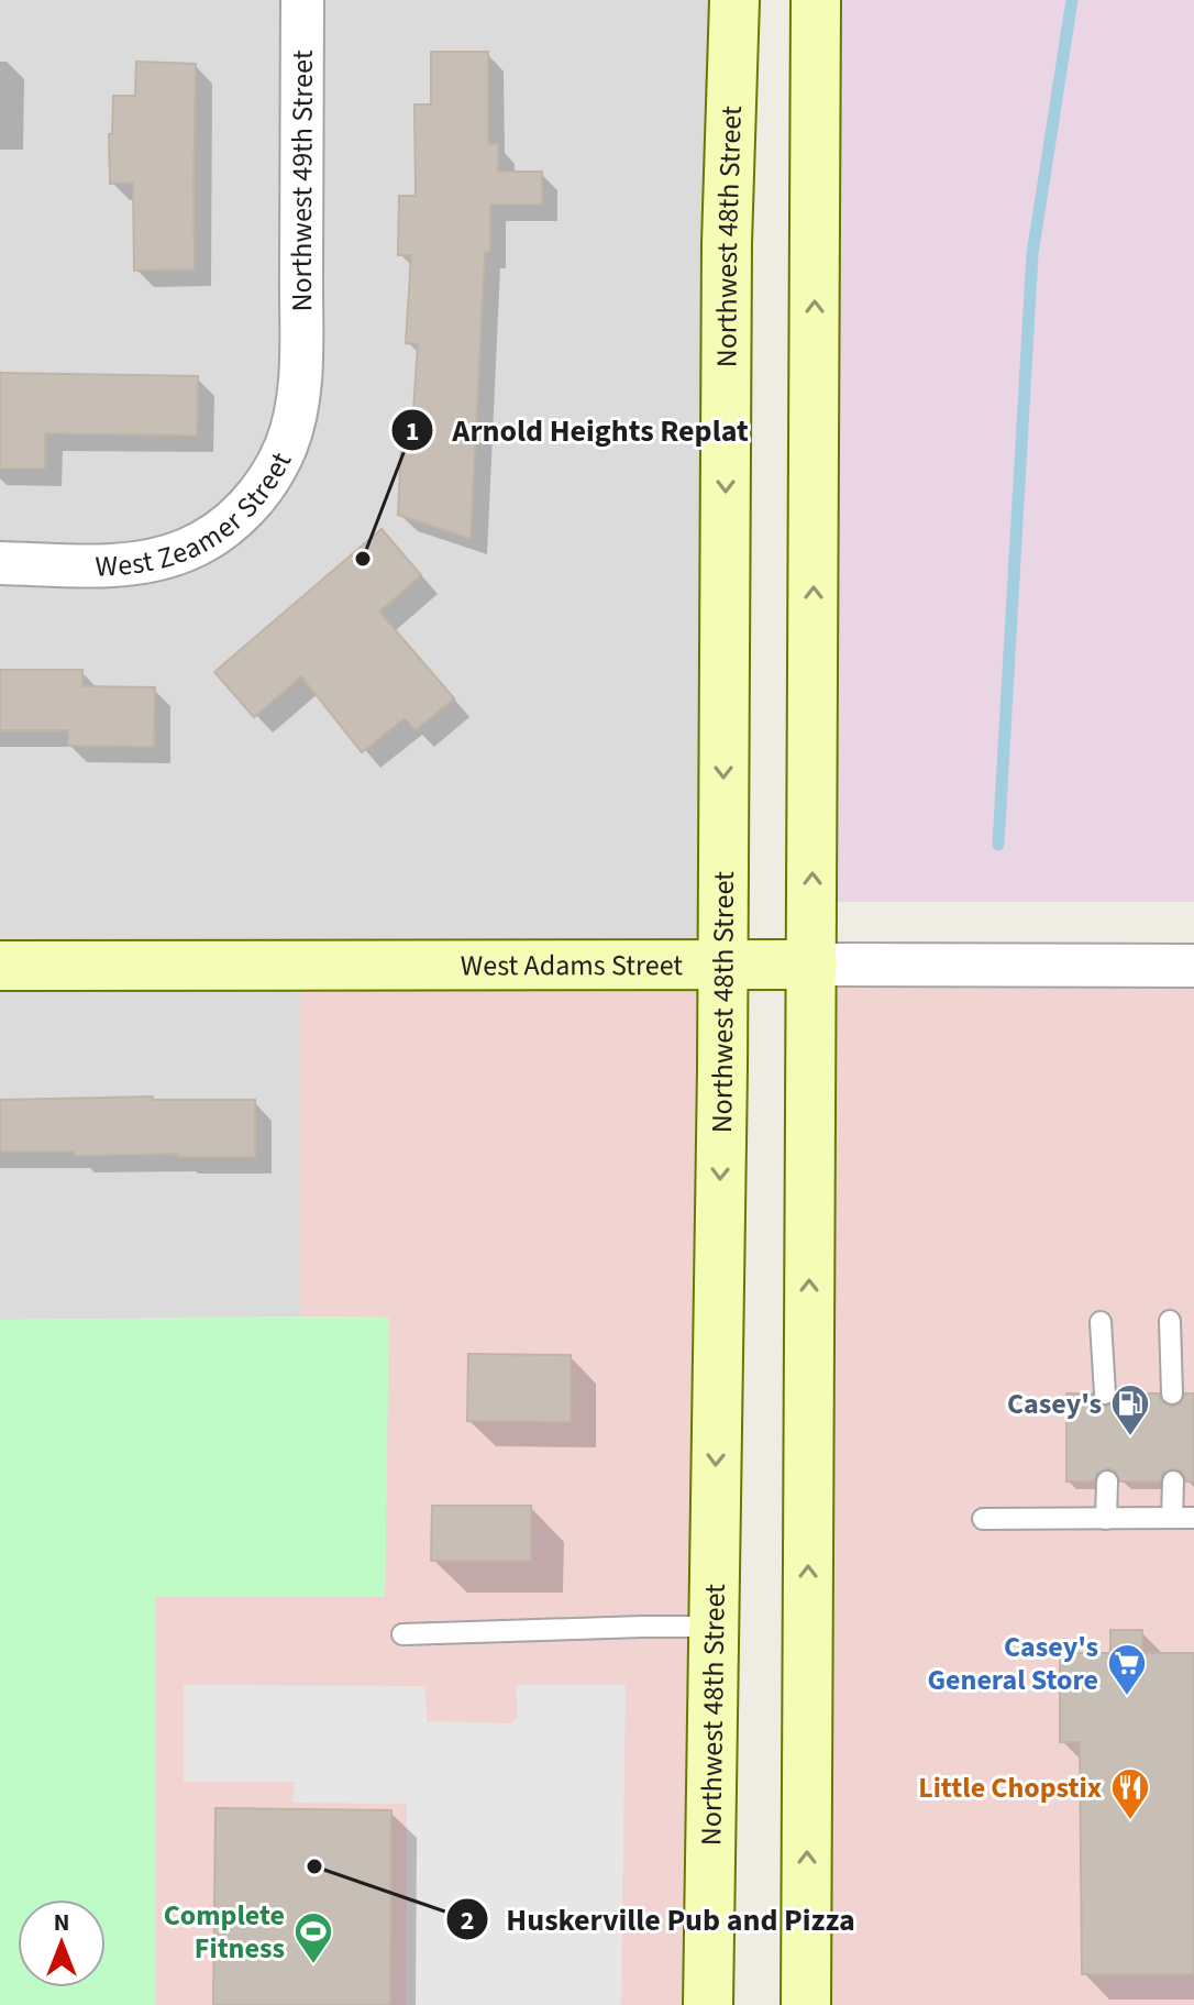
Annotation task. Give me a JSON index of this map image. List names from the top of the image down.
{
  "streets": {
    "main road": ["Northwest 48th Street", "West Adams Street"],
    "street": ["Northwest 49th Street", "West Zeamer Street"]
  },
  "crossings": [
    ["Northwest 49th Street", "West Zeamer Street"],
    ["Northwest 48th Street", "West Adams Street"]
  ],
  "places": {
    "other": ["Arnold Heights Replat", "Huskerville Pub and Pizza"],
    "fuel station": ["Casey's"],
    "supermarket": ["Casey's General Store"],
    "restaurant": ["Little Chopstix"],
    "sports": ["Complete Fitness"]
  },
  "north": "top"
}
